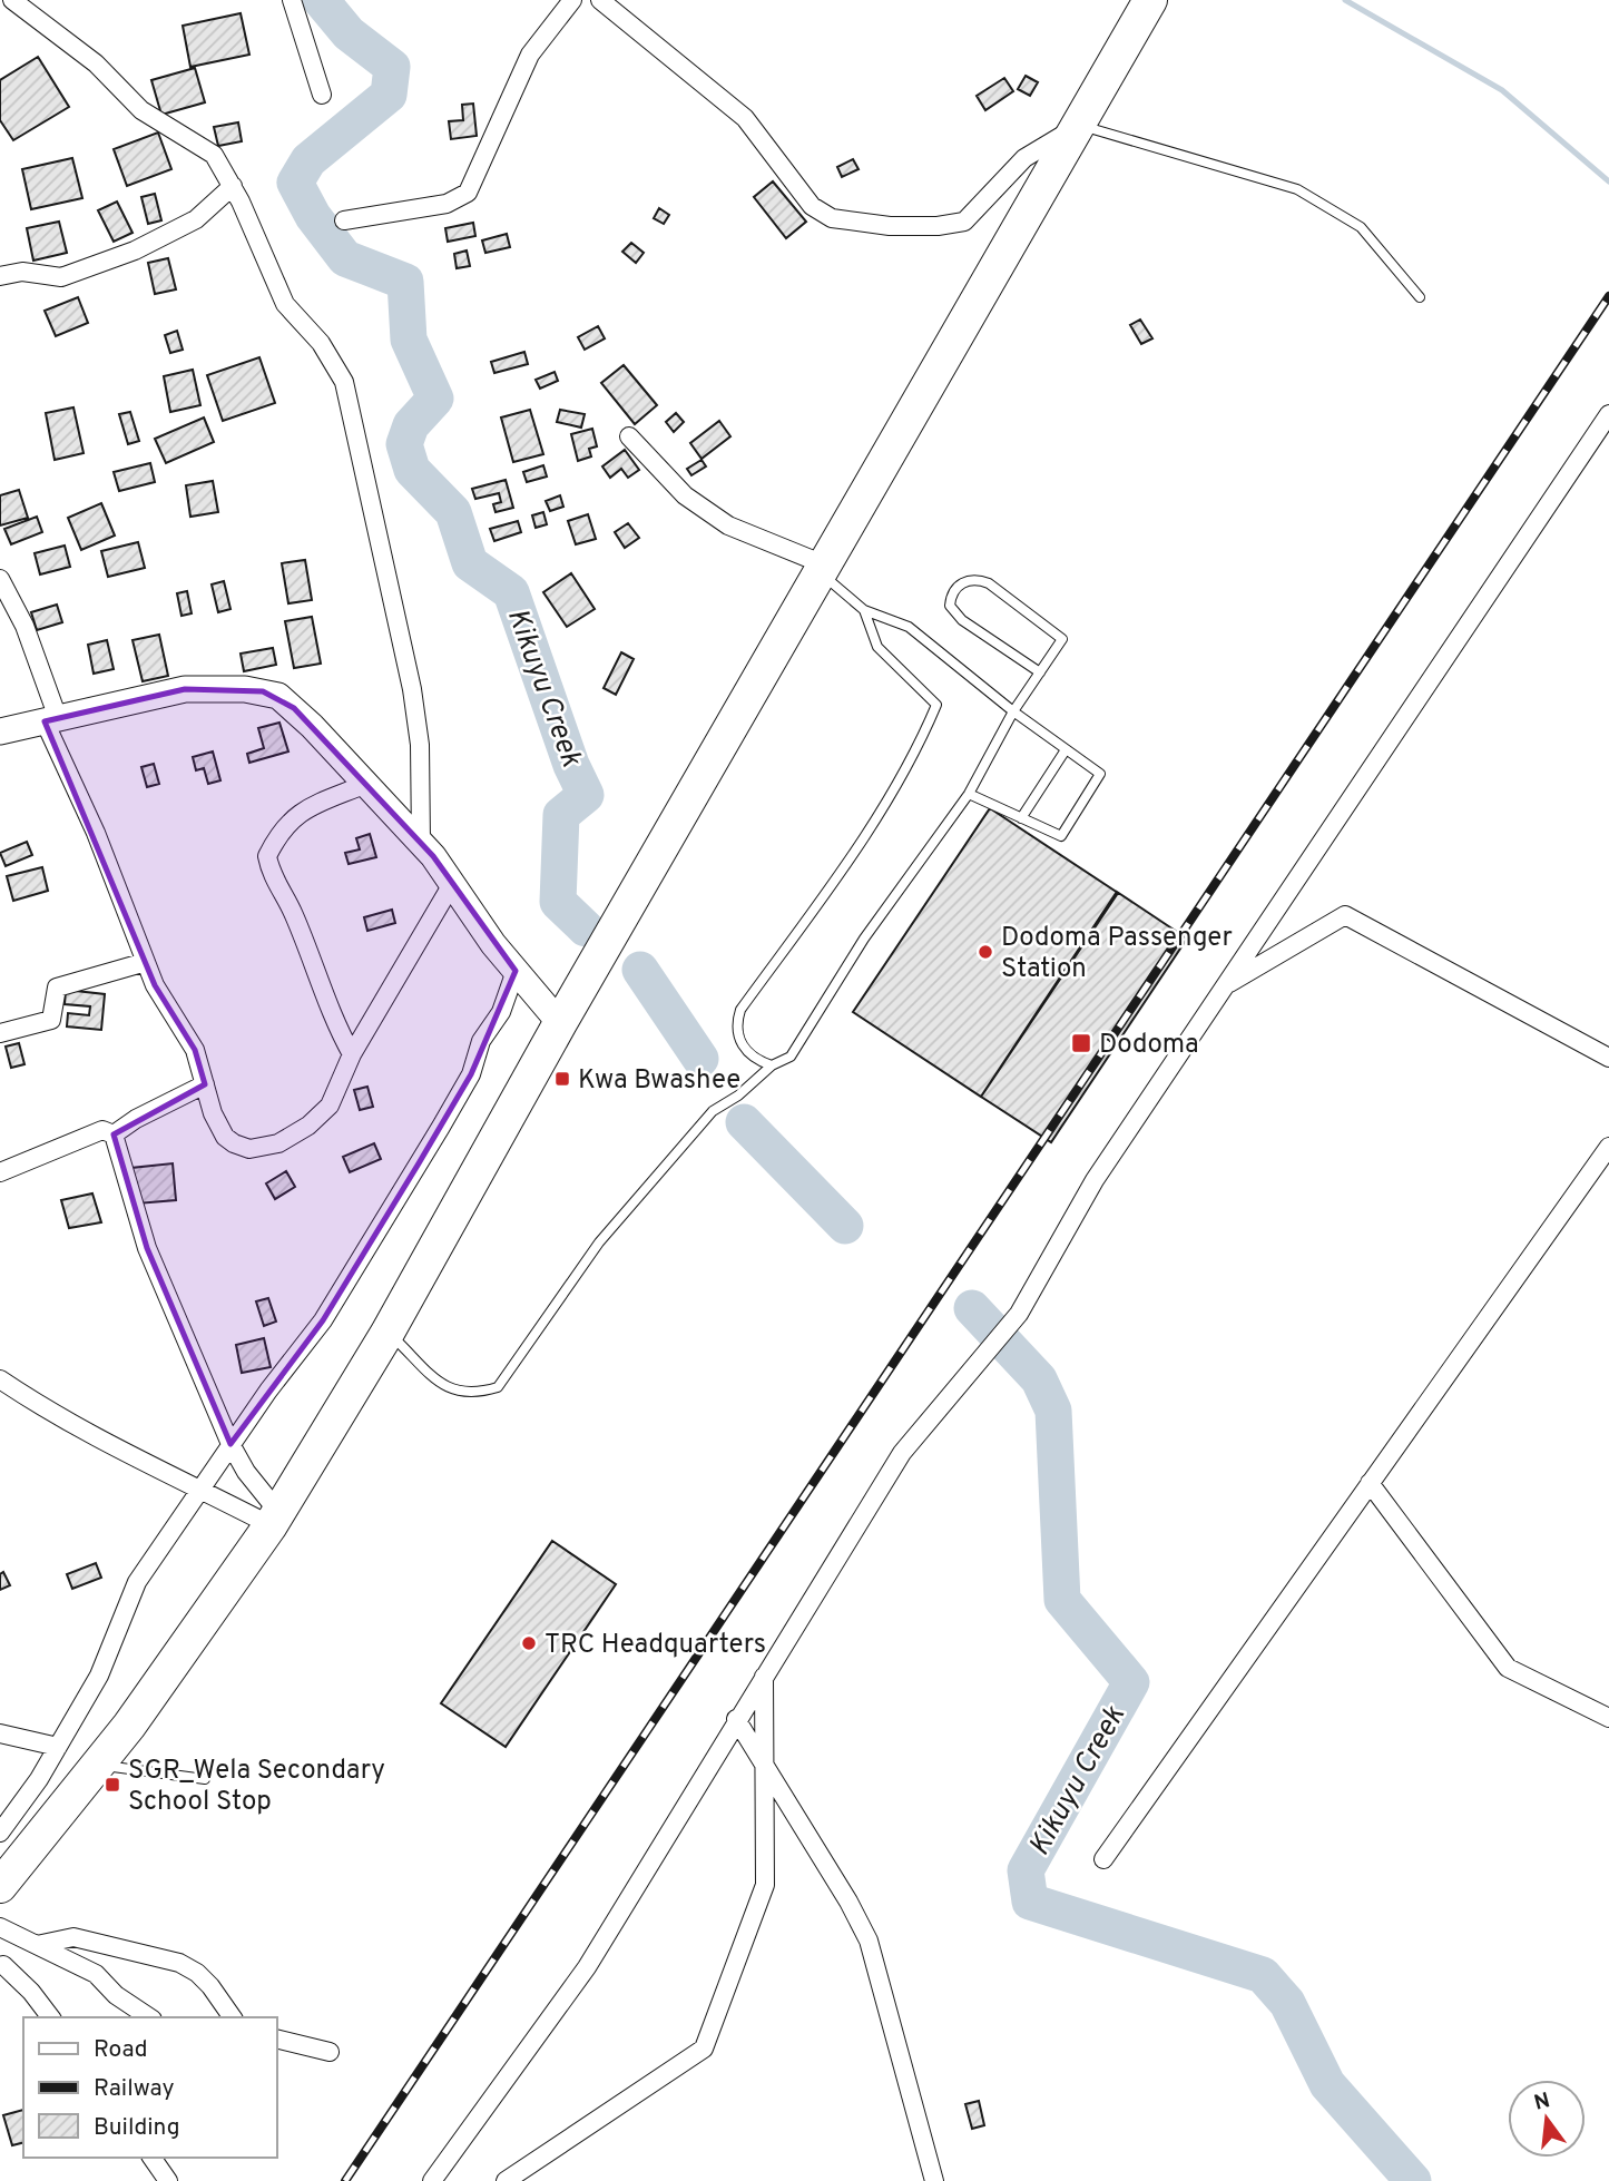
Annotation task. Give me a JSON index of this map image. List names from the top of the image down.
{
  "water": ["Kikuyu Creek"],
  "places": {
    "other": ["Dodoma Passenger Station", "TRC Headquarters"],
    "transit": ["Dodoma", "Kwa Bwashee", "SGR_Wela Secondary School Stop"]
  },
  "legend": ["Road", "Railway", "Building"],
  "north": "top"
}
